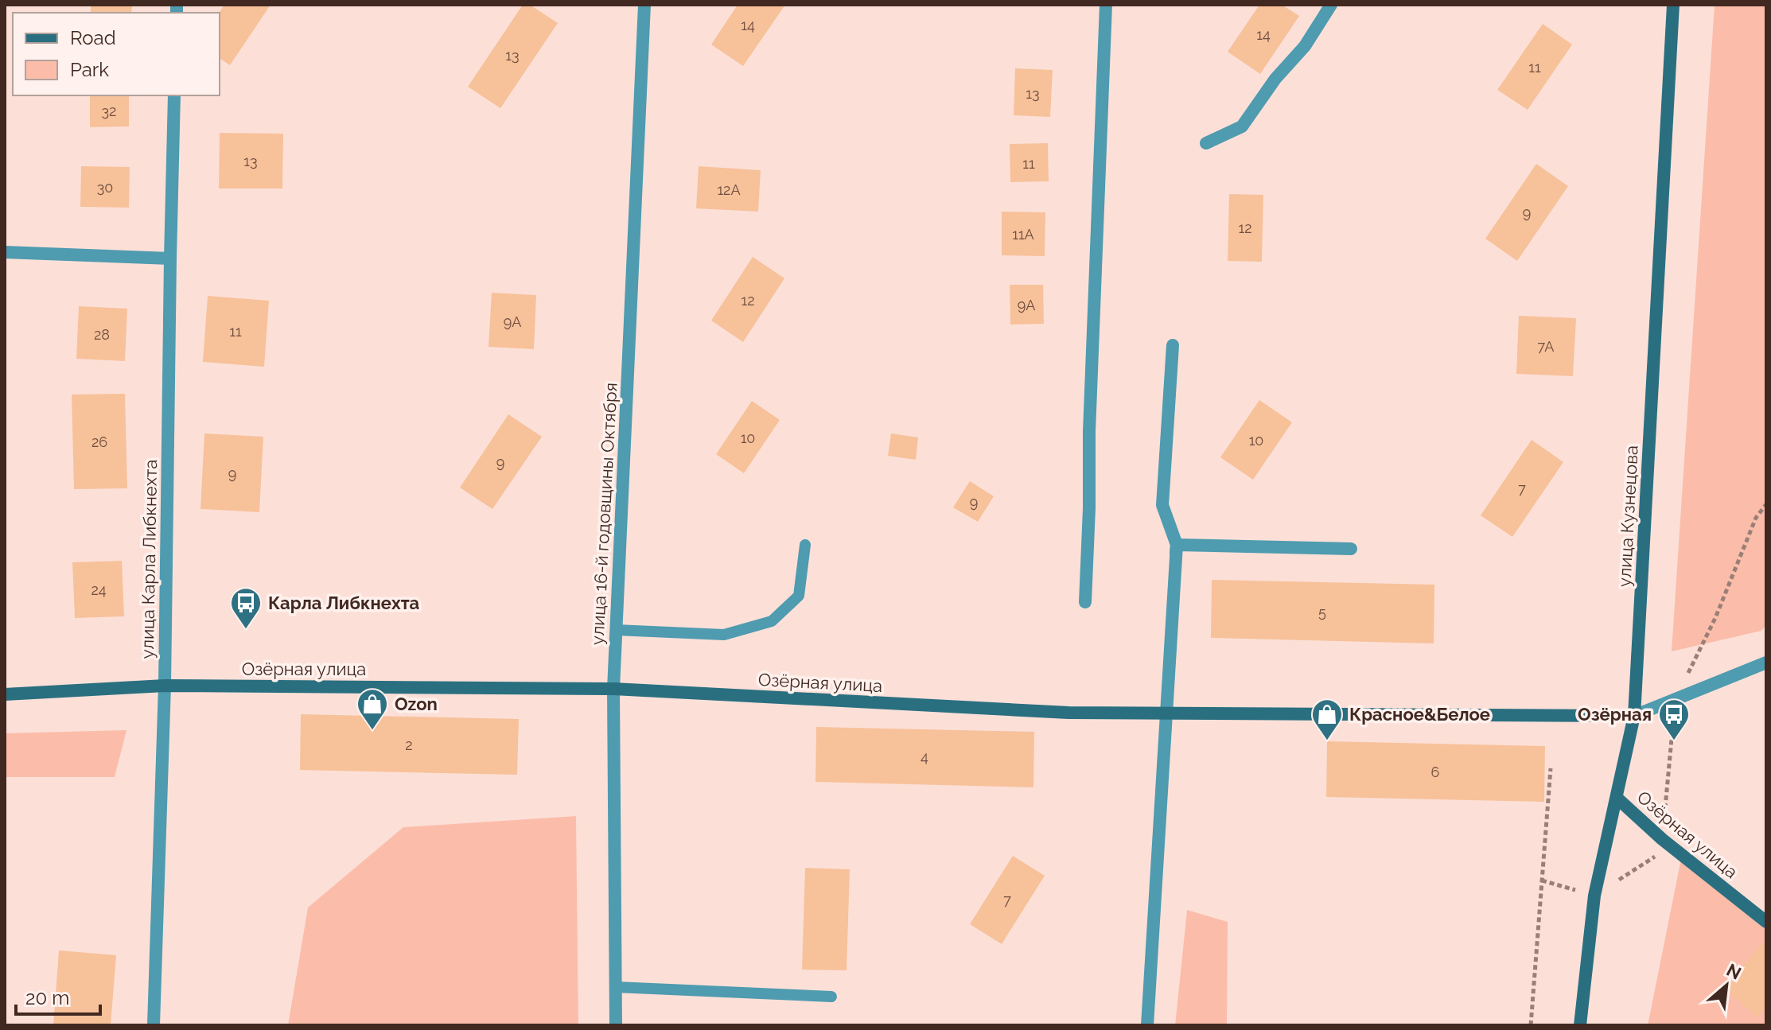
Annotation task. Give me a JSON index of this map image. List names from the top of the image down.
{
  "streets": {
    "street": [
      "улица 16-й годовщины Октября",
      "улица Кузнецова",
      "улица Карла Либкнехта",
      "Озёрная улица"
    ]
  },
  "crossings": [
    ["улица 16-й годовщины Октября", "Озёрная улица"],
    ["улица Кузнецова", "Озёрная улица"],
    ["улица Карла Либкнехта", "Озёрная улица"]
  ],
  "places": {
    "bus stop": ["Карла Либкнехта", "Озёрная"],
    "shop": ["Ozon", "Красное&Белое"]
  },
  "house_numbers": [
    "14",
    "14",
    "13",
    "11",
    "13",
    "32",
    "13",
    "11",
    "30",
    "12А",
    "9",
    "12",
    "11А",
    "12",
    "9А",
    "9А",
    "11",
    "28",
    "7А",
    "10",
    "10",
    "26",
    "9",
    "9",
    "7",
    "9",
    "24",
    "5",
    "2",
    "4",
    "6",
    "7"
  ],
  "legend": ["Road", "Park"],
  "scale_bar": "20 m",
  "north": "top right"
}
